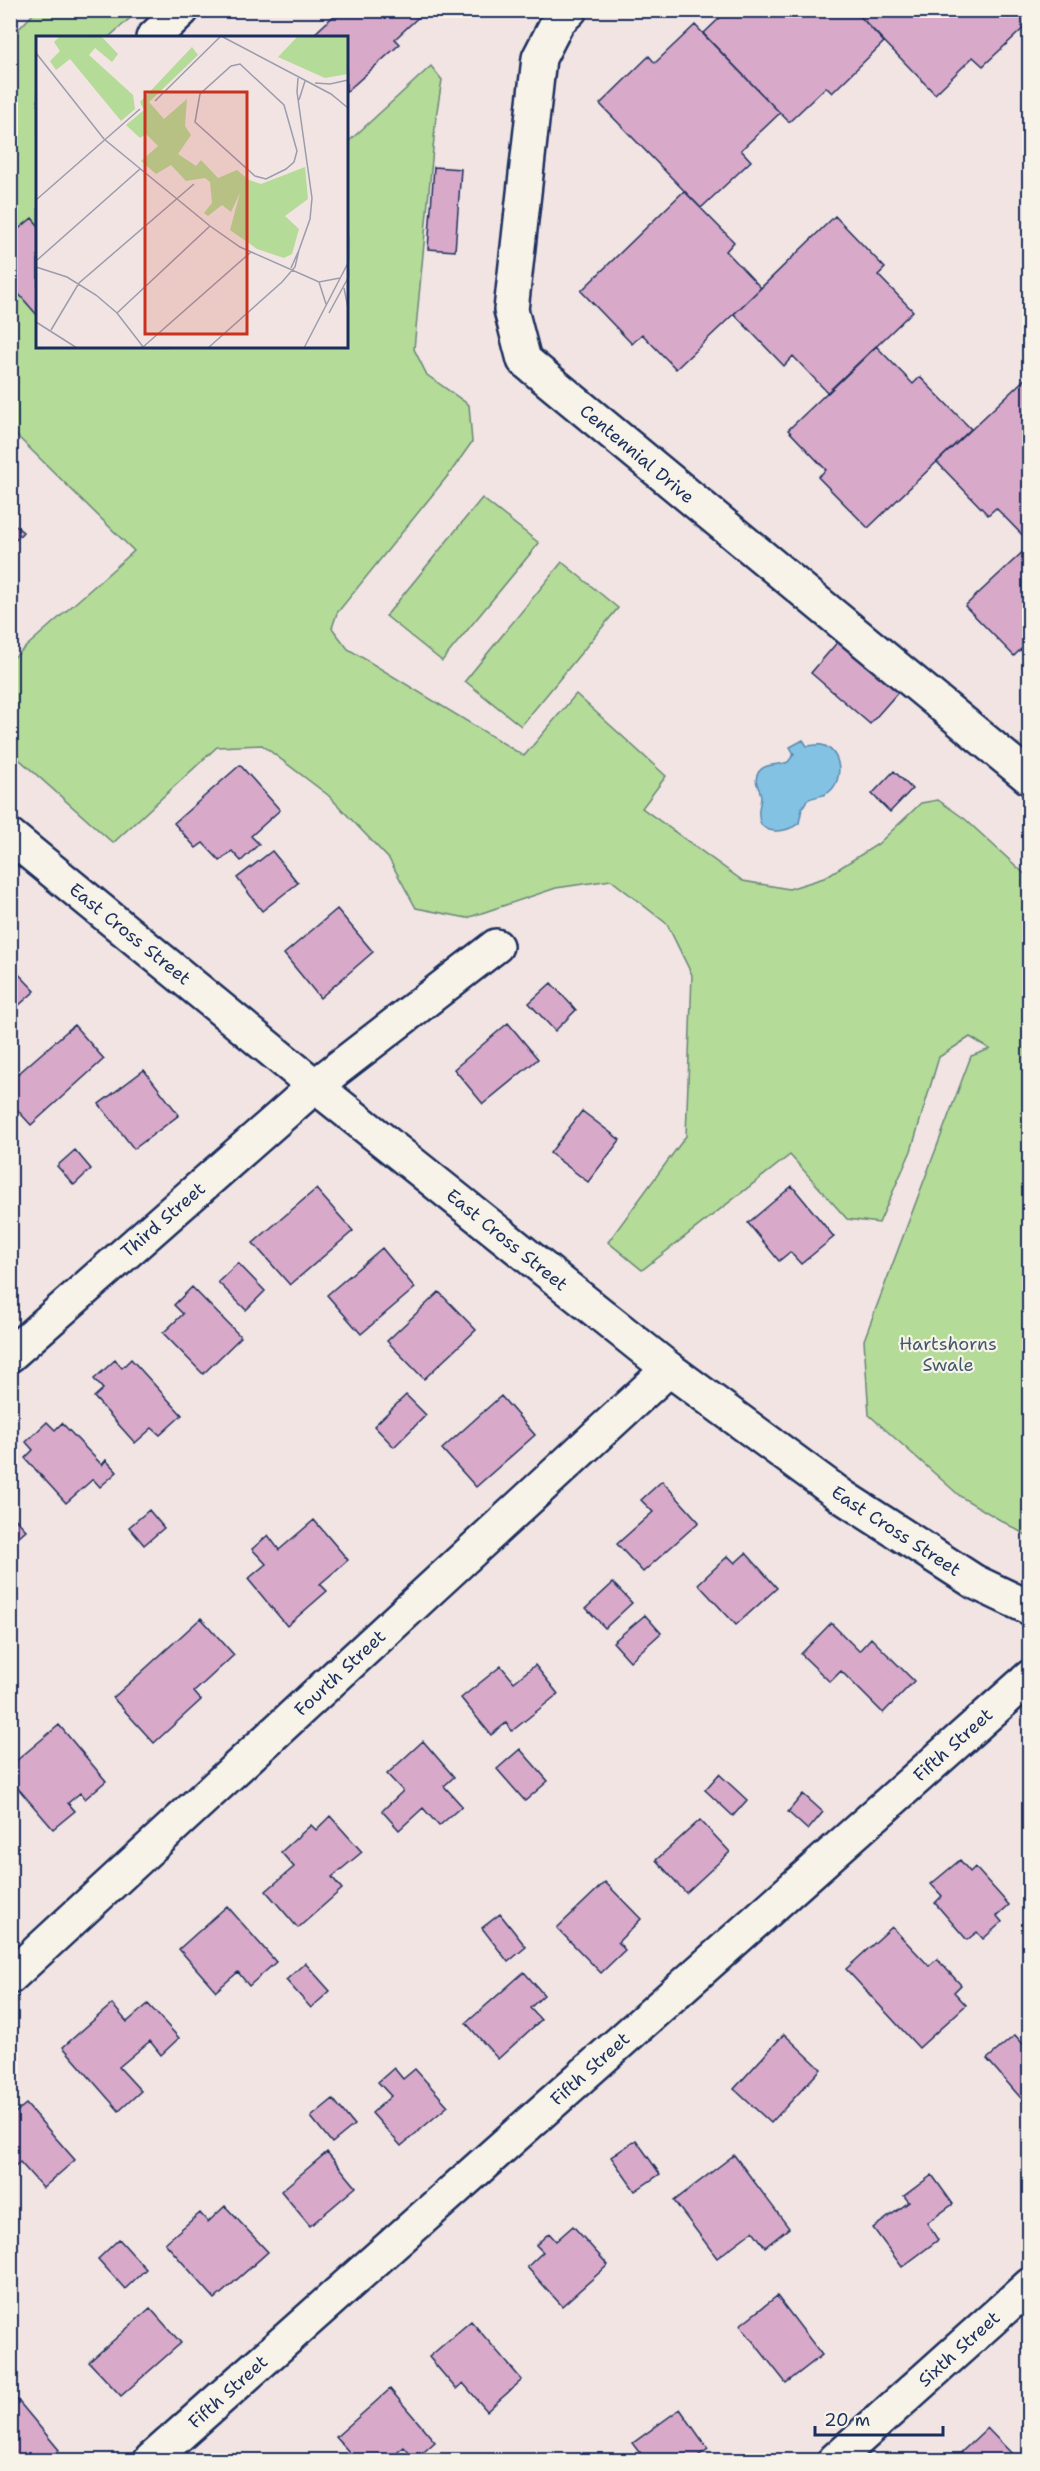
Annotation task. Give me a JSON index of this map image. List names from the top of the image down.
{
  "streets": {
    "street": [
      "Centennial Drive",
      "East Cross Street",
      "Third Street",
      "Fourth Street",
      "Fifth Street",
      "Sixth Street"
    ]
  },
  "crossings": [
    ["East Cross Street", "Third Street"],
    ["East Cross Street", "Fourth Street"]
  ],
  "parks": ["Hartshorns Swale"],
  "scale_bar": "20 m"
}
